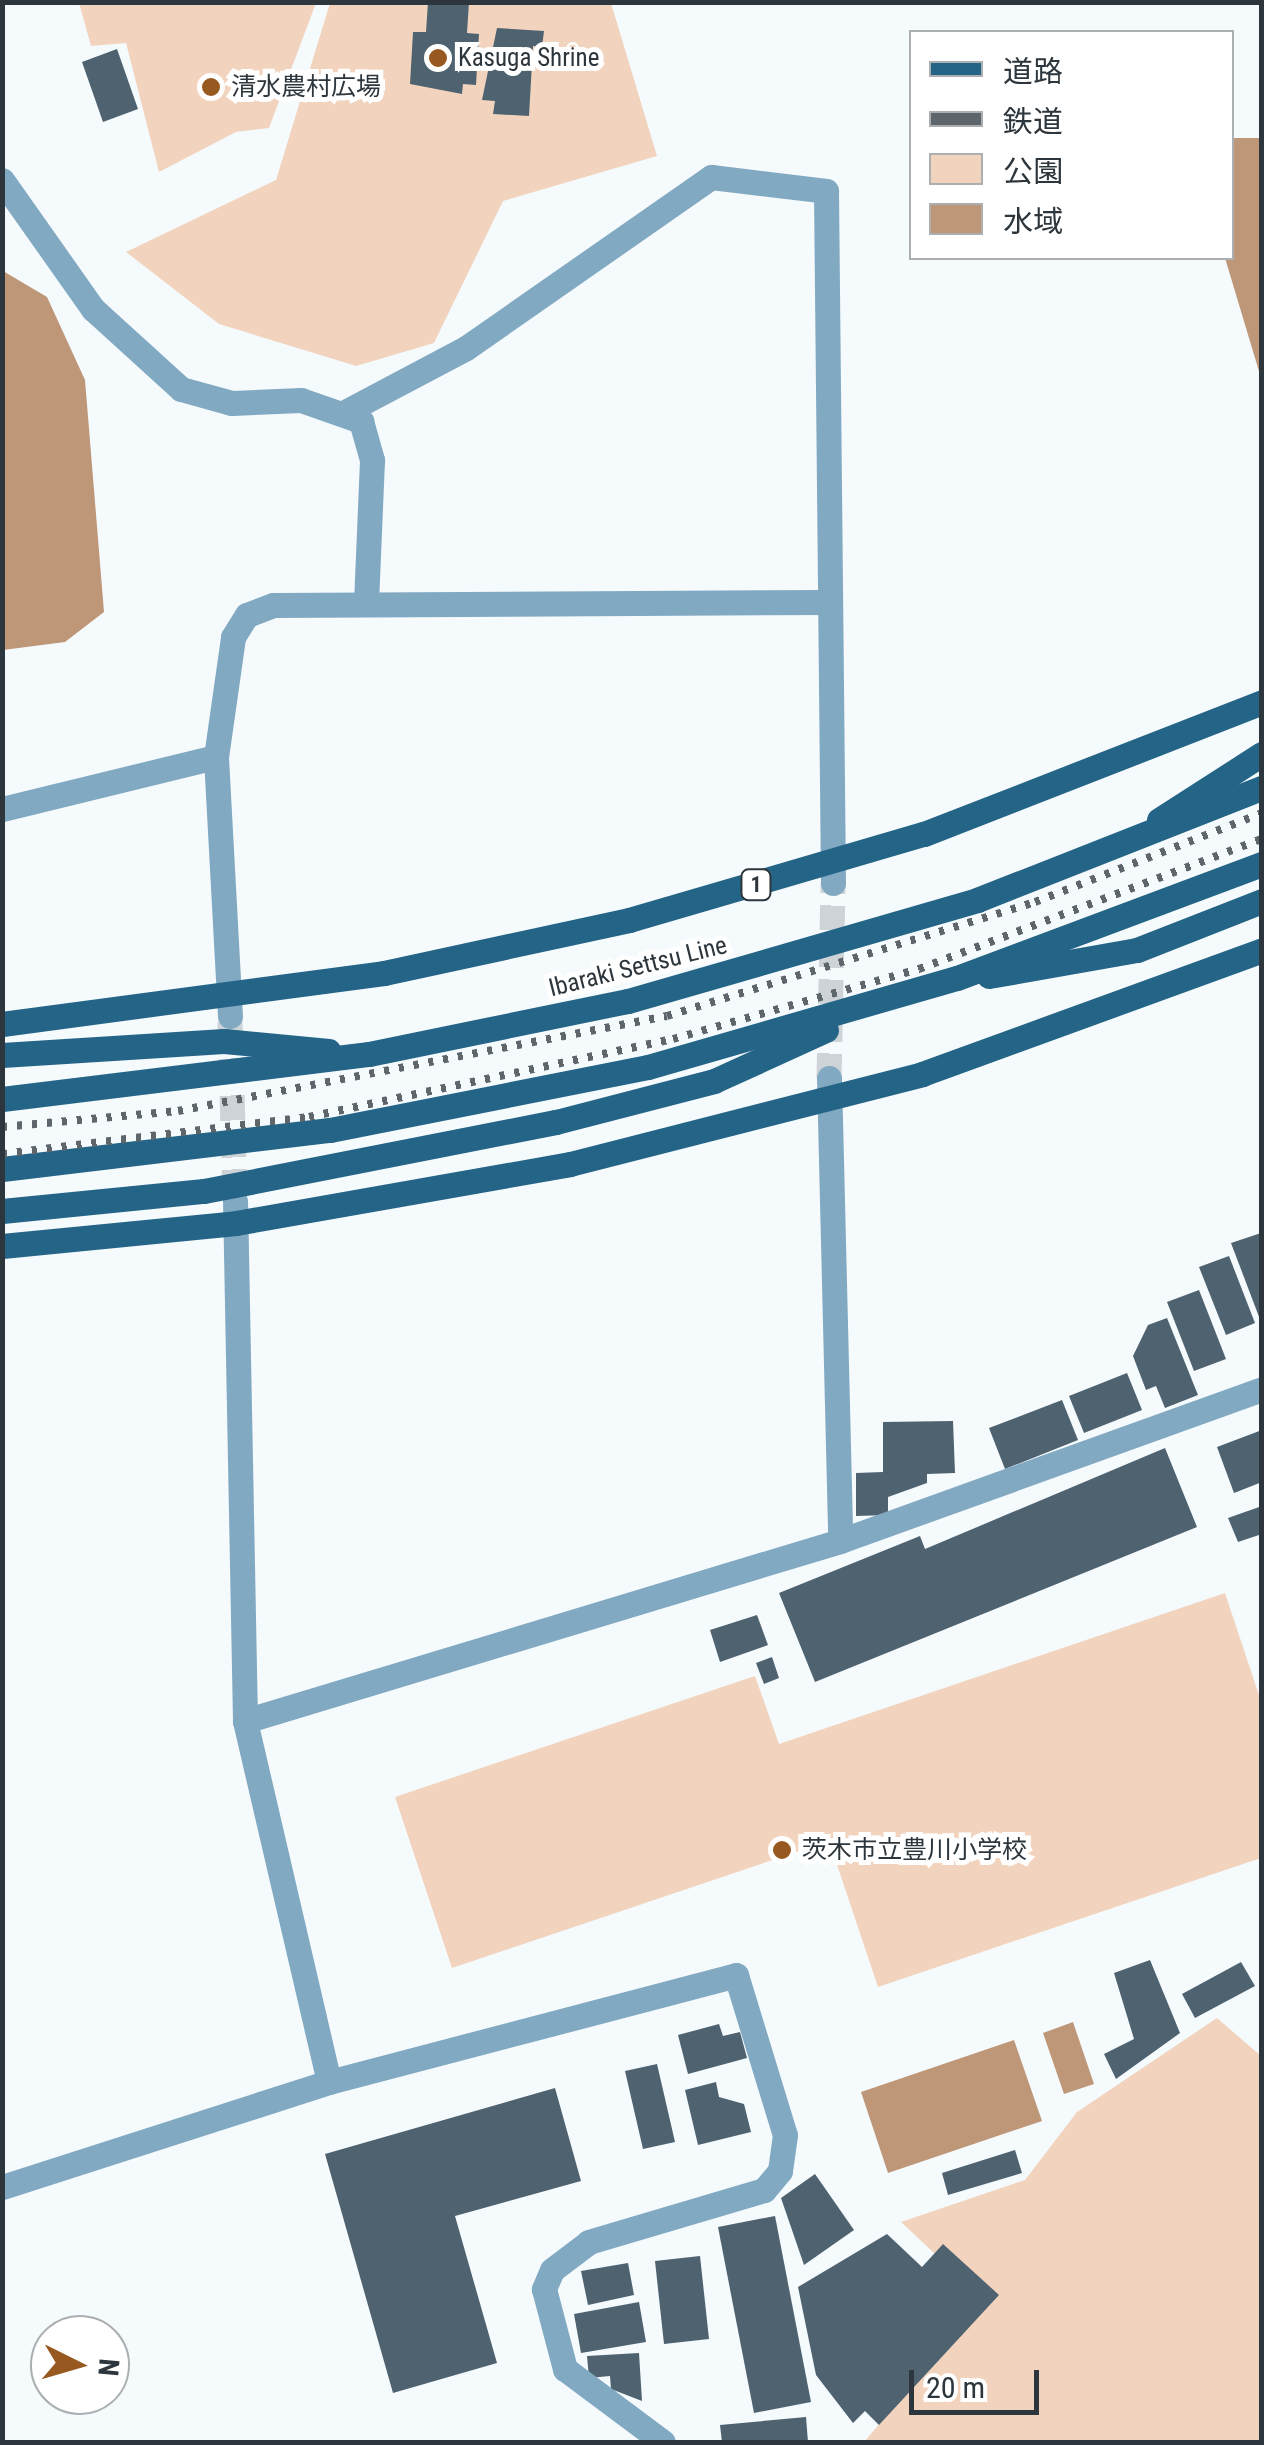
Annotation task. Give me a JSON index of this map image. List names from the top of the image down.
{
  "streets": {
    "main road": ["1", "Ibaraki Settsu Line"]
  },
  "places": ["Kasuga Shrine", "清水農村広場", "茨木市立豊川小学校"],
  "legend": [
    "道路",
    "鉄道",
    "公園",
    "水域"
  ],
  "scale_bar": "20 m",
  "north": "right"
}
